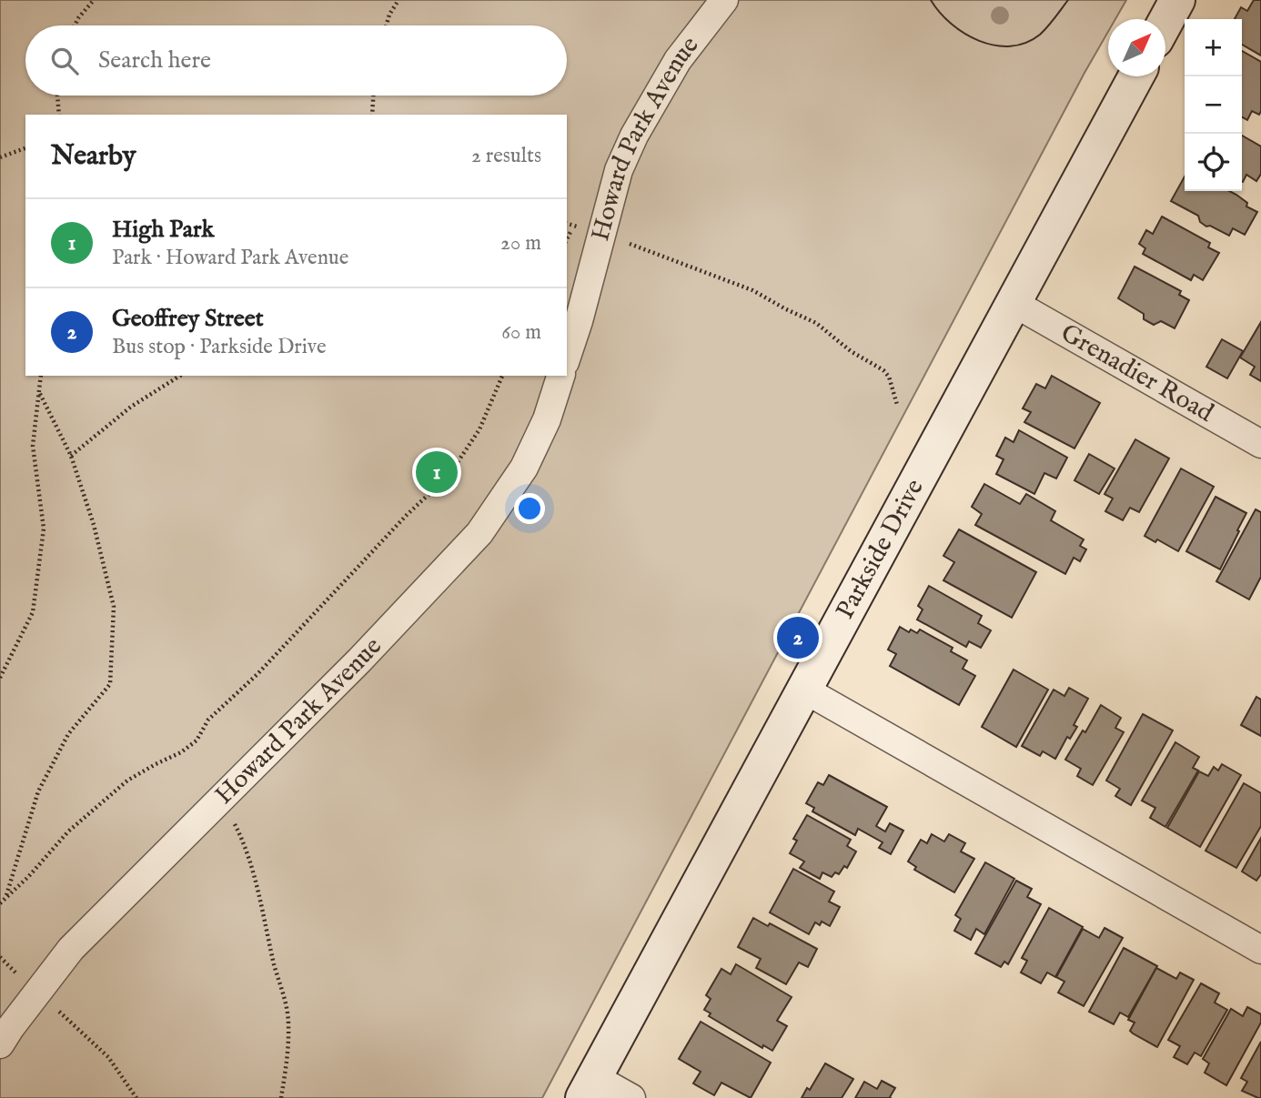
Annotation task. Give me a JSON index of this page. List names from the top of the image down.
{
  "streets": {
    "main road": ["Parkside Drive"],
    "street": ["Howard Park Avenue", "Grenadier Road"]
  },
  "crossings": [
    ["Grenadier Road", "Parkside Drive"]
  ],
  "north": "top right",
  "page": {
    "map_buttons": ["+", "−"],
    "search": "Search here",
    "heading": ["Nearby", "2 results"],
    "list": [
      {
        "mark": "1",
        "name": "High Park",
        "note": "Park · Howard Park Avenue",
        "value": "20 m"
      },
      {
        "mark": "2",
        "name": "Geoffrey Street",
        "note": "Bus stop · Parkside Drive",
        "value": "60 m"
      }
    ],
    "pins": ["1", "2"]
  }
}
